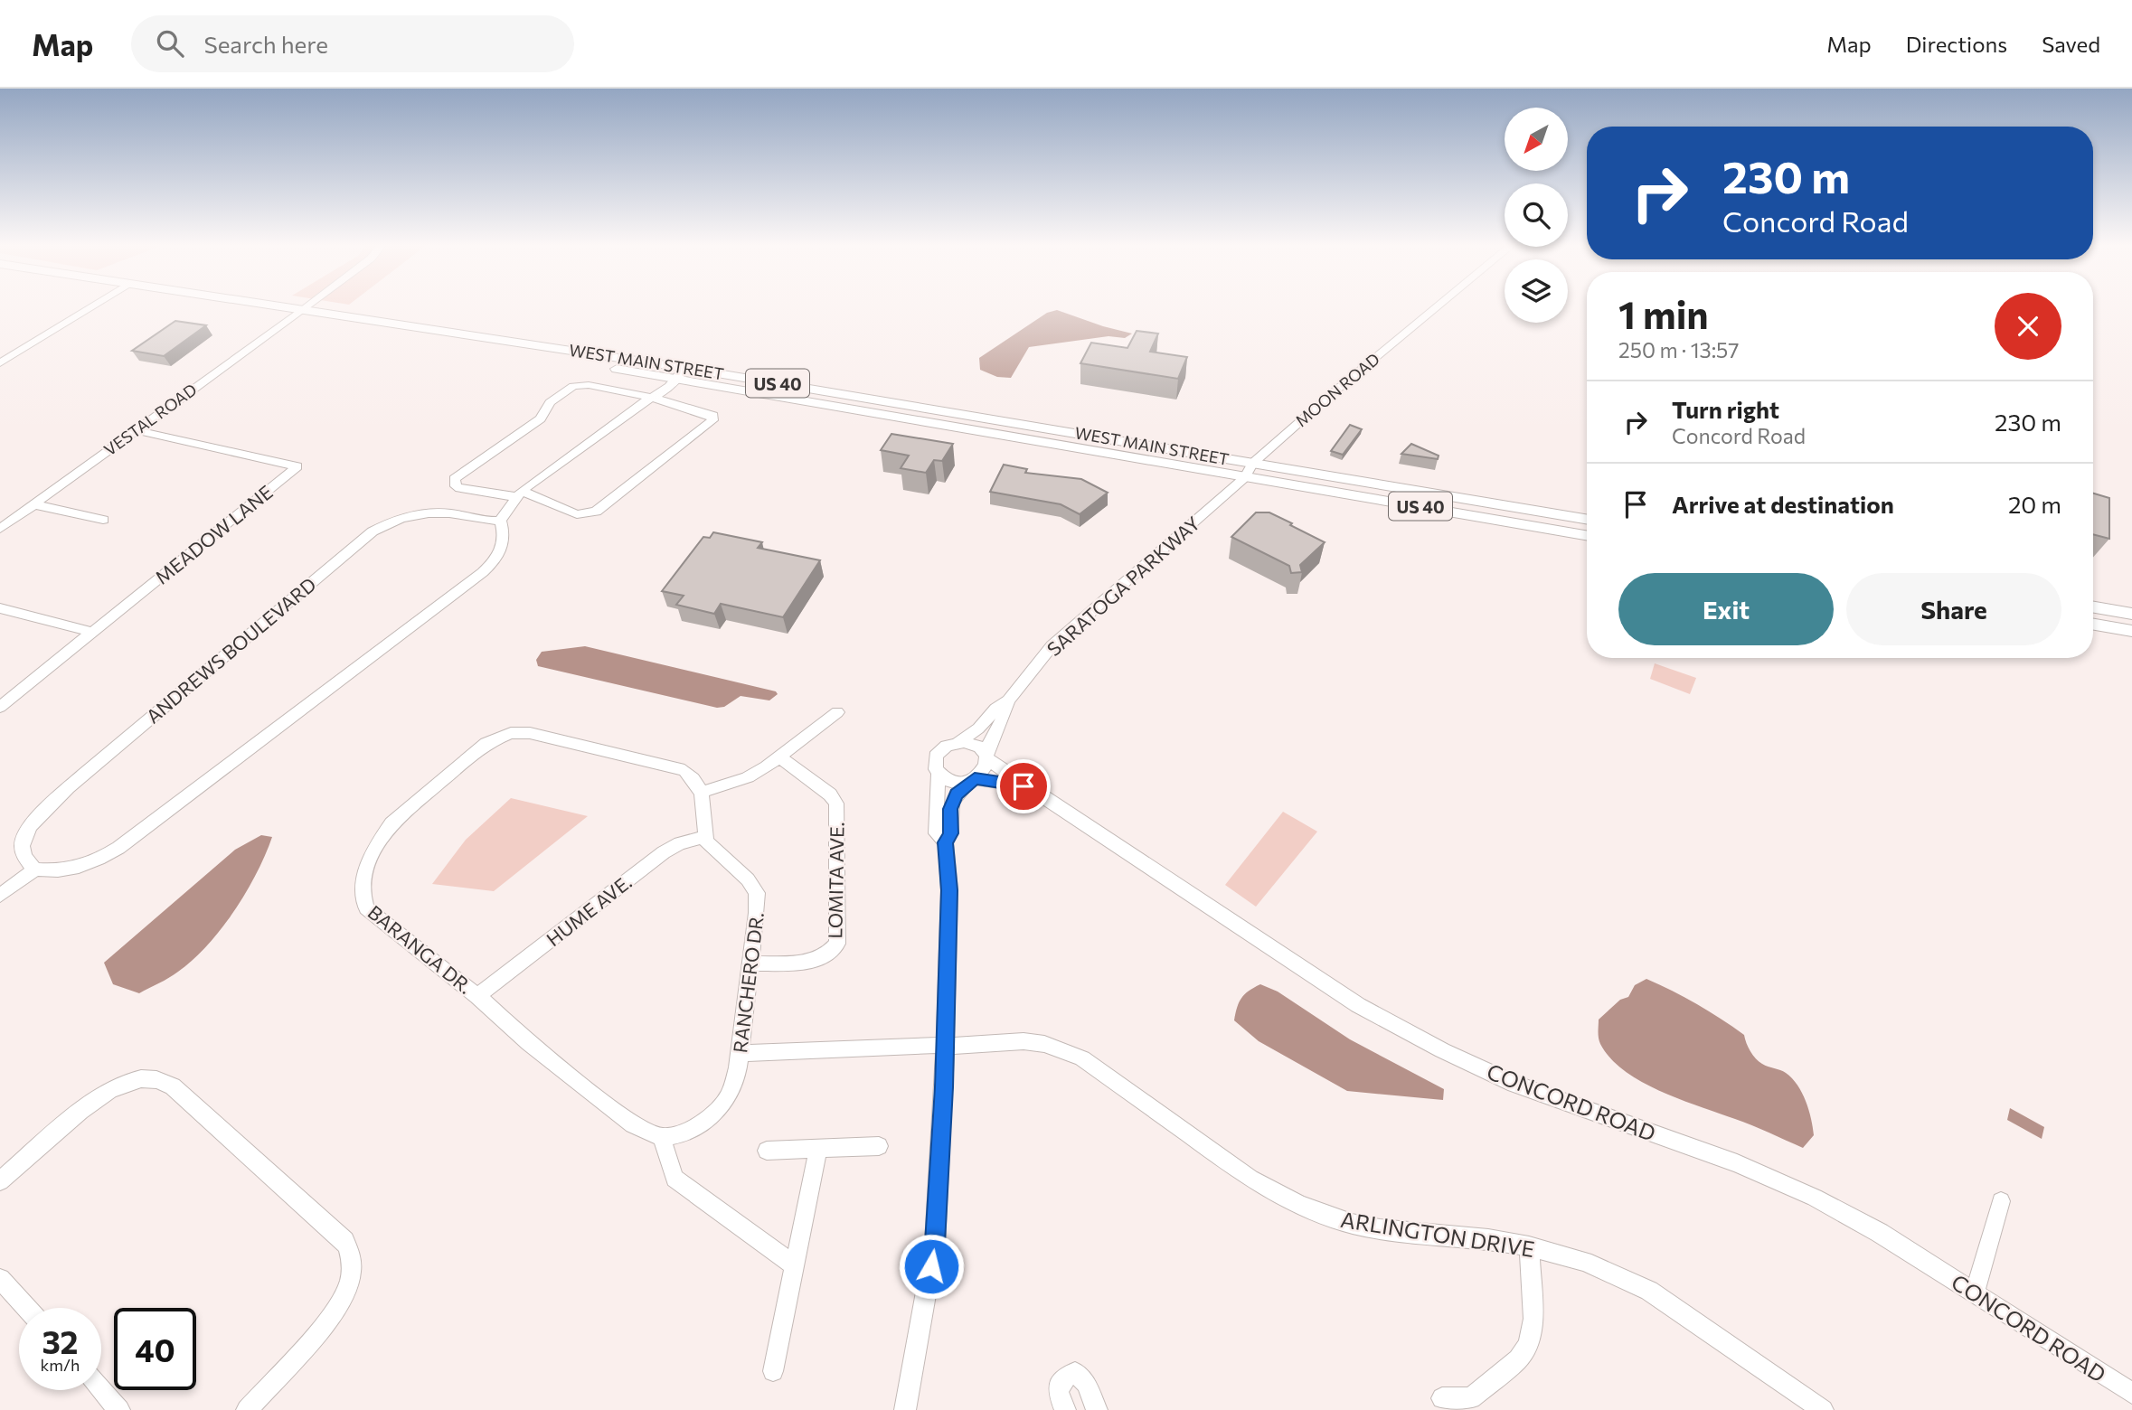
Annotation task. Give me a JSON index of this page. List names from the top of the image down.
{
  "streets": {
    "main road": ["WEST MAIN STREET", "US 40"],
    "street": [
      "MOON ROAD",
      "VESTAL ROAD",
      "MEADOW LANE",
      "SARATOGA PARKWAY",
      "ANDREWS BOULEVARD",
      "LOMITA AVE.",
      "HUME AVE.",
      "BARANGA DR.",
      "RANCHERO DR.",
      "CONCORD ROAD",
      "ARLINGTON DRIVE"
    ]
  },
  "crossings": [
    ["WEST MAIN STREET", "US 40"],
    ["WEST MAIN STREET", "MOON ROAD"],
    ["WEST MAIN STREET", "VESTAL ROAD"],
    ["WEST MAIN STREET", "SARATOGA PARKWAY"],
    ["US 40", "MOON ROAD"],
    ["US 40", "SARATOGA PARKWAY"],
    ["VESTAL ROAD", "MEADOW LANE"],
    ["SARATOGA PARKWAY", "CONCORD ROAD"],
    ["LOMITA AVE.", "RANCHERO DR."],
    ["HUME AVE.", "BARANGA DR."],
    ["HUME AVE.", "RANCHERO DR."],
    ["RANCHERO DR.", "ARLINGTON DRIVE"]
  ],
  "north": "bottom left",
  "page": {
    "header": "Map",
    "search": "Search here",
    "nav": ["Map", "Directions", "Saved"],
    "turn": ["230 m", "Concord Road"],
    "heading": ["1 min", "250 m · 13:57"],
    "list": [
      {
        "name": "Turn right",
        "note": "Concord Road",
        "value": "230 m"
      },
      {
        "name": "Arrive at destination",
        "value": "20 m"
      }
    ],
    "buttons": ["Exit", "Share"],
    "speed": "32 km/h",
    "limit": "40"
  }
}
